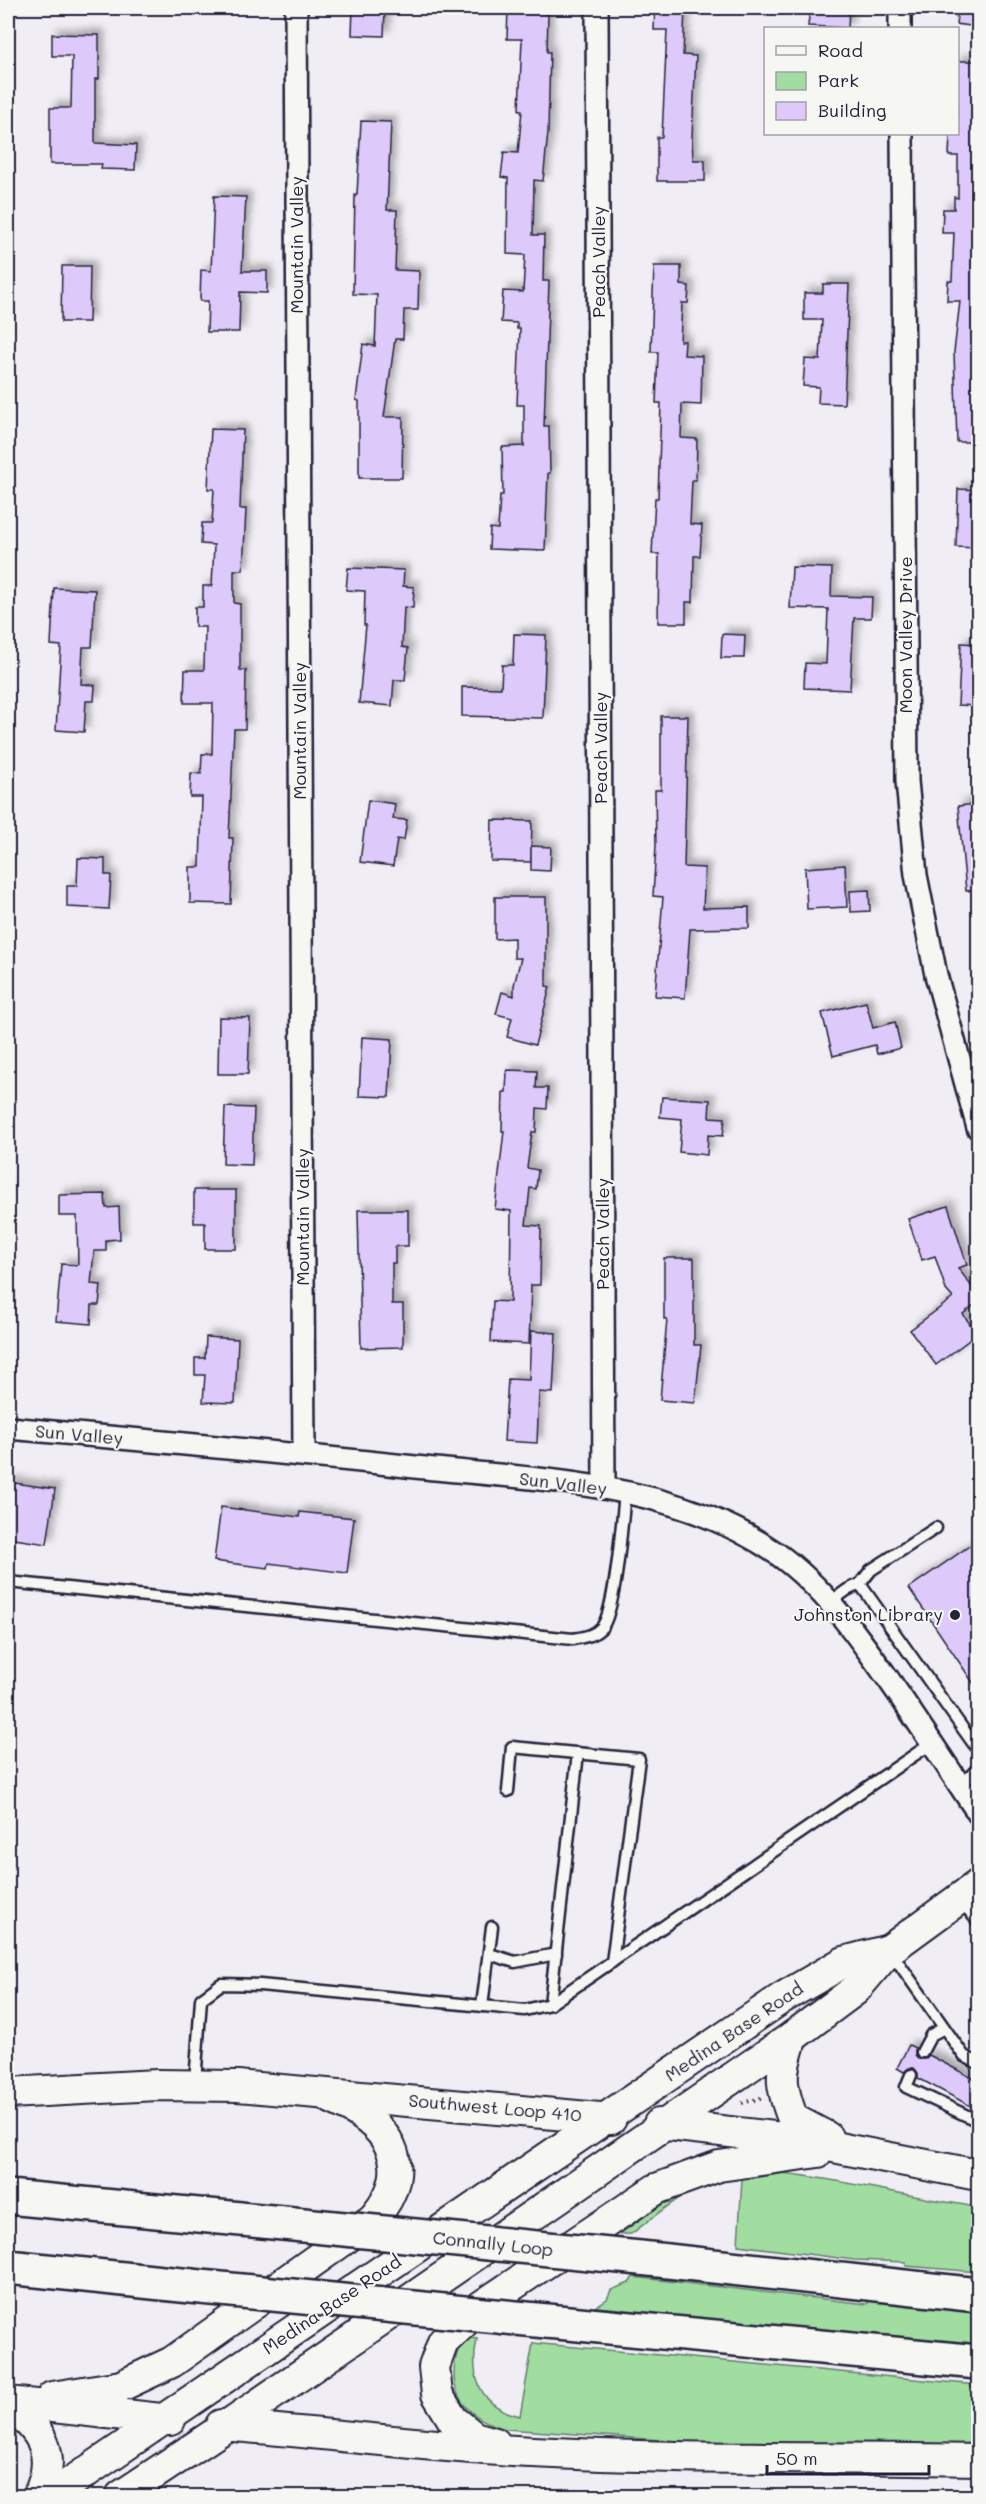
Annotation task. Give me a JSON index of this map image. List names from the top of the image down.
{
  "streets": {
    "highway": ["Connally Loop"],
    "main road": ["Medina Base Road", "Southwest Loop 410"],
    "street": [
      "Mountain Valley",
      "Peach Valley",
      "Moon Valley Drive",
      "Sun Valley"
    ]
  },
  "crossings": [
    ["Mountain Valley", "Sun Valley"],
    ["Peach Valley", "Sun Valley"],
    ["Medina Base Road", "Southwest Loop 410"]
  ],
  "places": ["Johnston Library"],
  "legend": ["Road", "Park", "Building"],
  "scale_bar": "50 m"
}
